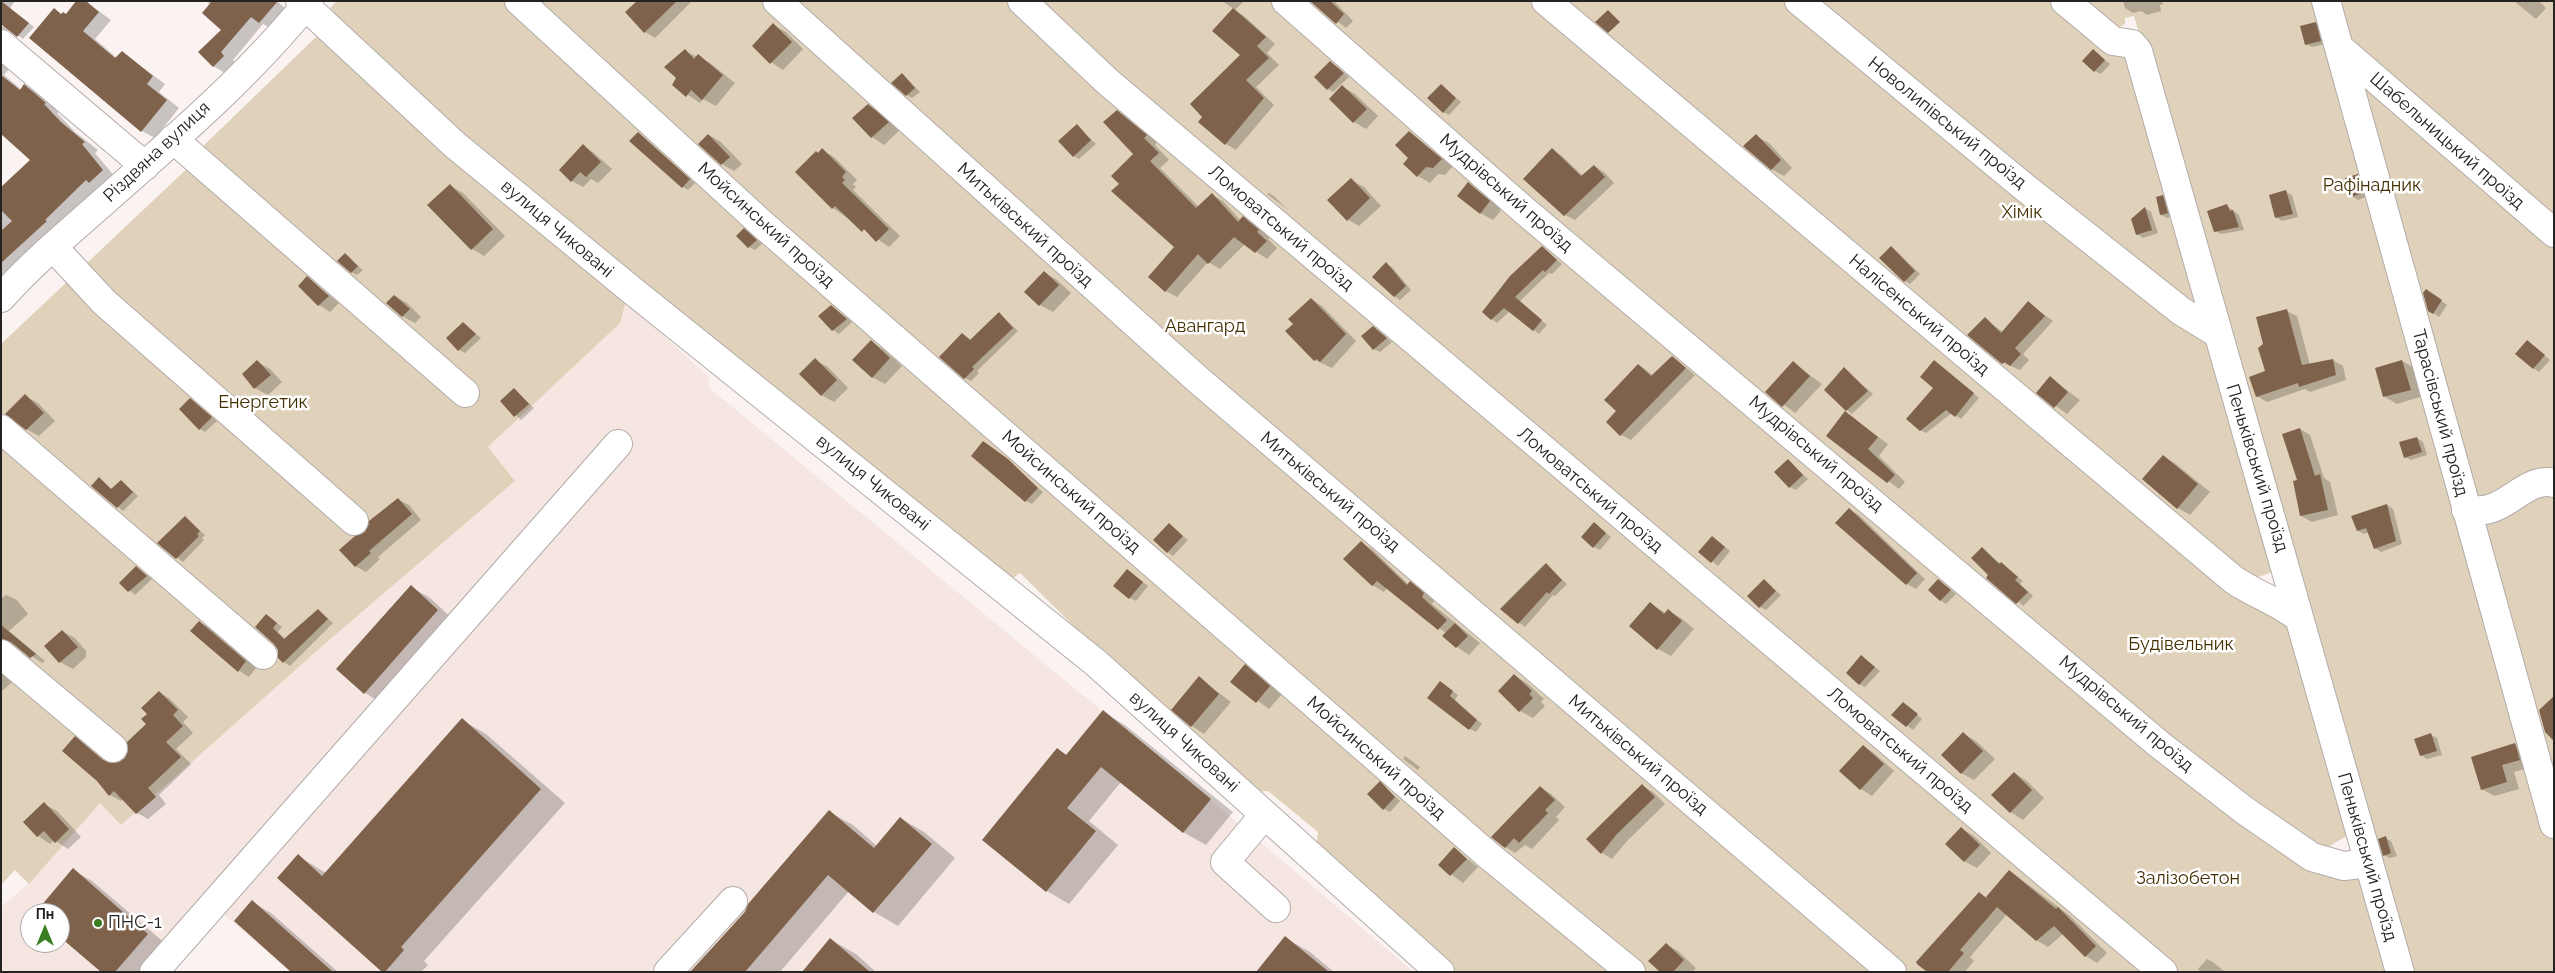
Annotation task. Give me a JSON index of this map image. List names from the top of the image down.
{
  "streets": {
    "street": [
      "Новолипівський проїзд",
      "Шабельницький проїзд",
      "Різдвяна вулиця",
      "Мудрівський проїзд",
      "Мойсинський проїзд",
      "Митьківський проїзд",
      "Ломоватський проїзд",
      "вулиця Чиковані",
      "Налісенський проїзд",
      "Тарасівський проїзд",
      "Пеньківський проїзд"
    ]
  },
  "crossings": [
    ["Новолипівський проїзд", "Пеньківський проїзд"],
    ["Шабельницький проїзд", "Тарасівський проїзд"],
    ["Різдвяна вулиця", "вулиця Чиковані"],
    ["Мудрівський проїзд", "Пеньківський проїзд"],
    ["Налісенський проїзд", "Пеньківський проїзд"]
  ],
  "parks": [
    "Рафінадник",
    "Хімік",
    "Авангард",
    "Енергетик",
    "Будівельник",
    "Залізобетон"
  ],
  "places": ["ПНС-1"],
  "north": "top"
}
